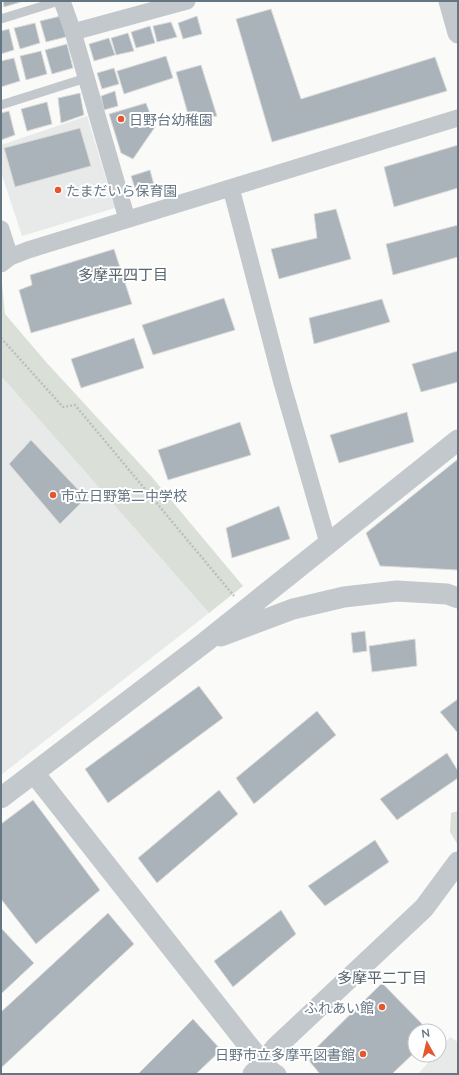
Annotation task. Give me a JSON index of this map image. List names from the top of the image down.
{
  "districts": ["多摩平四丁目", "多摩平二丁目"],
  "places": [
    "日野台幼稚園",
    "たまだいら保育園",
    "市立日野第二中学校",
    "ふれあい館",
    "日野市立多摩平図書館"
  ],
  "north": "top"
}
